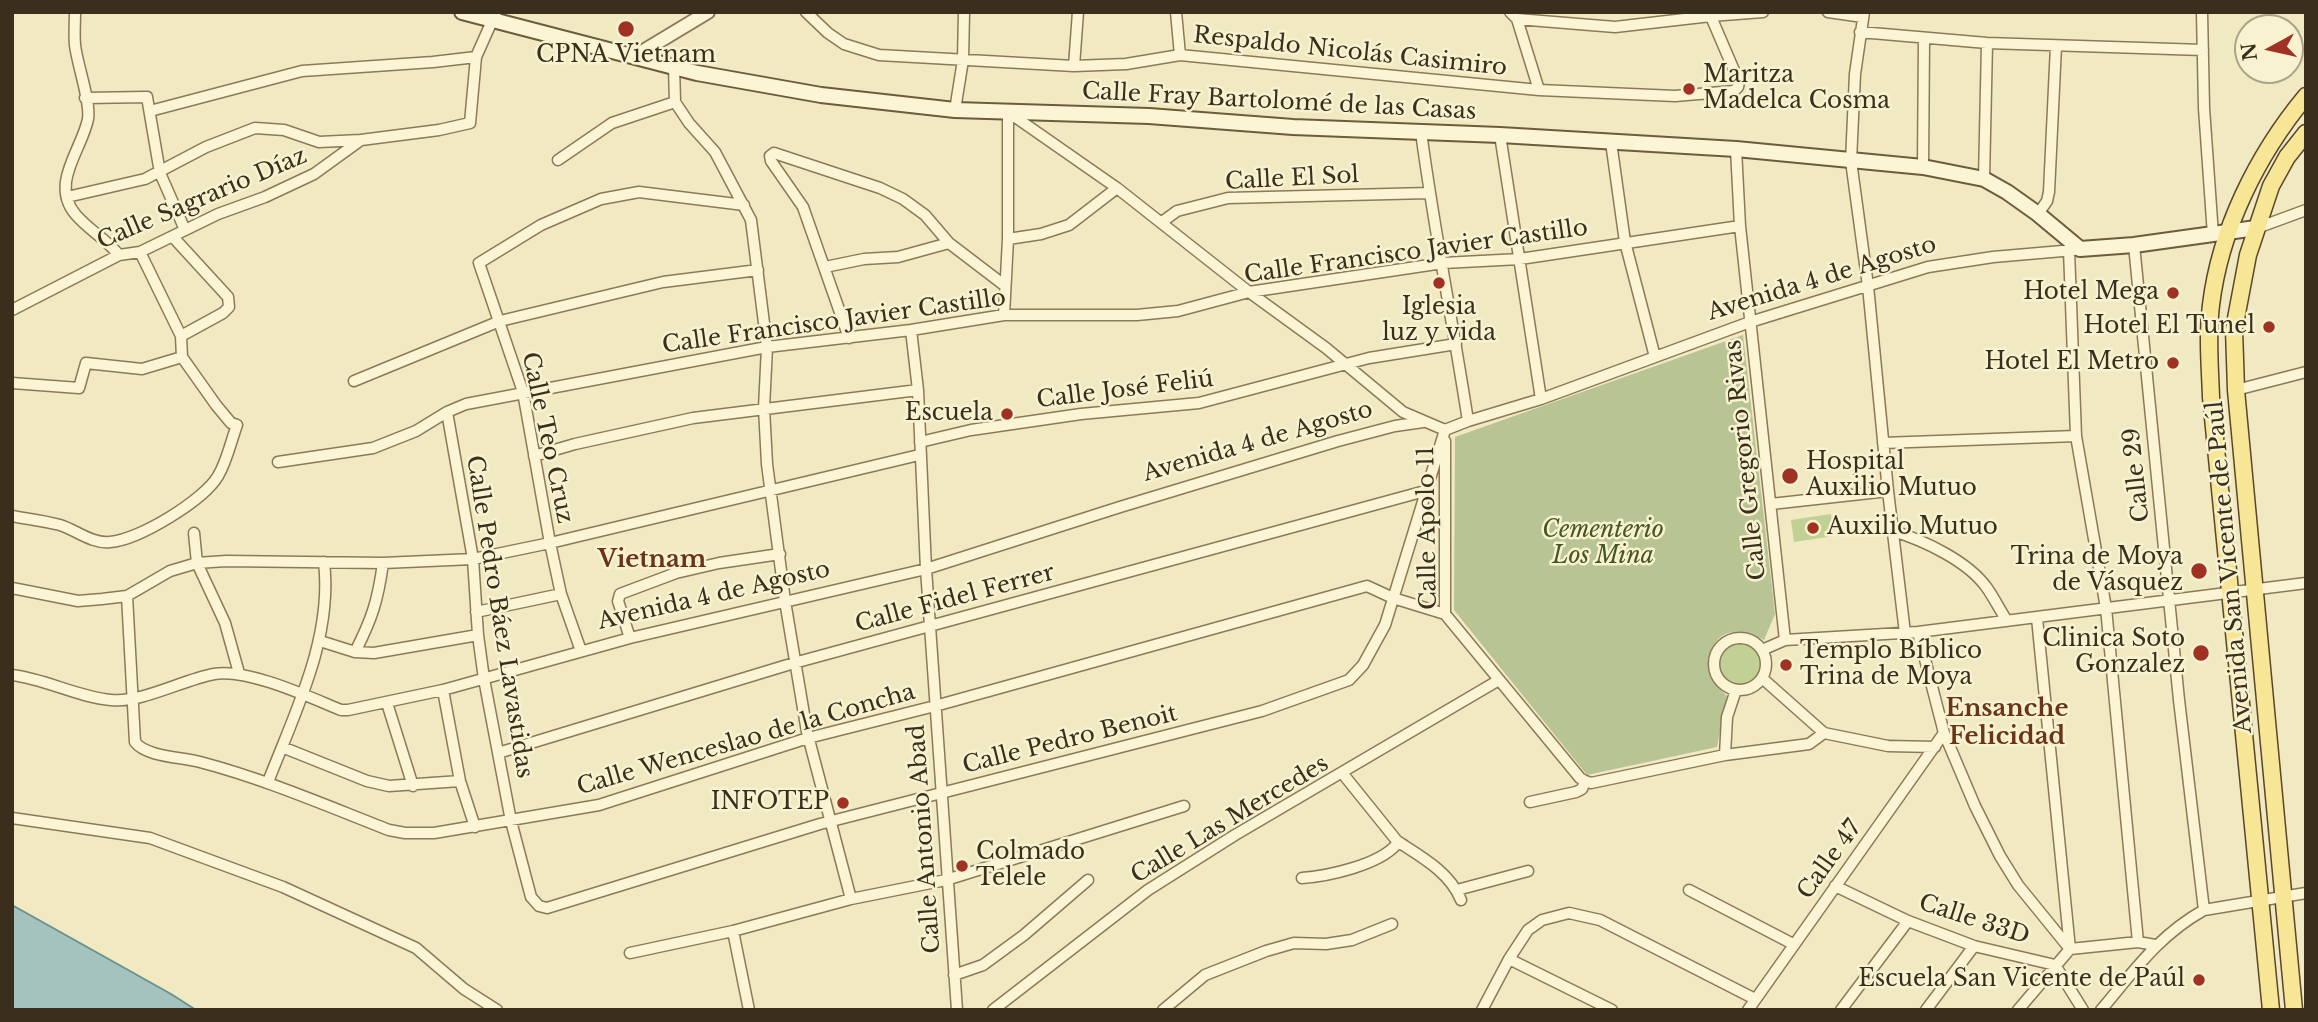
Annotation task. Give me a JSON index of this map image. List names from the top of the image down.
{
  "streets": {
    "main road": ["Calle Fray Bartolomé de las Casas", "Avenida 4 de Agosto", "Avenida San Vicente de Paúl"],
    "street": [
      "Respaldo Nicolás Casimiro",
      "Calle El Sol",
      "Calle Sagrario Díaz",
      "Calle Francisco Javier Castillo",
      "Calle José Feliú",
      "Calle Teo Cruz",
      "Calle Gregorio Rivas",
      "Calle 29",
      "Calle Apolo 11",
      "Calle Fidel Ferrer",
      "Calle Pedro Báez Lavastidas",
      "Calle Wenceslao de la Concha",
      "Calle Pedro Benoit",
      "Calle Las Mercedes",
      "Calle Antonio Abad",
      "Calle 47",
      "Calle 33D"
    ]
  },
  "crossings": [
    ["Calle Fray Bartolomé de las Casas", "Calle Sagrario Díaz"],
    ["Calle Fray Bartolomé de las Casas", "Avenida 4 de Agosto"],
    ["Calle Fray Bartolomé de las Casas", "Calle Gregorio Rivas"],
    ["Calle Fray Bartolomé de las Casas", "Calle Apolo 11"],
    ["Calle El Sol", "Calle Apolo 11"],
    ["Calle Francisco Javier Castillo", "Calle Teo Cruz"],
    ["Calle Francisco Javier Castillo", "Calle Gregorio Rivas"],
    ["Calle Francisco Javier Castillo", "Calle Apolo 11"],
    ["Calle Francisco Javier Castillo", "Calle Pedro Báez Lavastidas"],
    ["Calle Francisco Javier Castillo", "Calle Antonio Abad"],
    ["Avenida 4 de Agosto", "Calle Teo Cruz"],
    ["Avenida 4 de Agosto", "Calle Gregorio Rivas"],
    ["Avenida 4 de Agosto", "Calle 29"],
    ["Avenida 4 de Agosto", "Calle Apolo 11"],
    ["Avenida 4 de Agosto", "Avenida San Vicente de Paúl"],
    ["Avenida 4 de Agosto", "Calle Pedro Báez Lavastidas"],
    ["Avenida 4 de Agosto", "Calle Wenceslao de la Concha"],
    ["Avenida 4 de Agosto", "Calle Pedro Benoit"],
    ["Avenida 4 de Agosto", "Calle Antonio Abad"],
    ["Calle José Feliú", "Calle Apolo 11"],
    ["Calle José Feliú", "Calle Antonio Abad"],
    ["Calle Apolo 11", "Calle Wenceslao de la Concha"],
    ["Calle Apolo 11", "Calle Pedro Benoit"],
    ["Calle Apolo 11", "Calle Las Mercedes"],
    ["Calle Fidel Ferrer", "Calle Pedro Báez Lavastidas"],
    ["Calle Fidel Ferrer", "Calle Pedro Benoit"],
    ["Calle Fidel Ferrer", "Calle Antonio Abad"],
    ["Calle Pedro Báez Lavastidas", "Calle Wenceslao de la Concha"],
    ["Calle Pedro Báez Lavastidas", "Calle Pedro Benoit"],
    ["Calle Wenceslao de la Concha", "Calle Pedro Benoit"],
    ["Calle Wenceslao de la Concha", "Calle Antonio Abad"],
    ["Calle Pedro Benoit", "Calle Antonio Abad"],
    ["Calle 47", "Calle 33D"]
  ],
  "districts": ["Vietnam", "Ensanche Felicidad"],
  "parks": ["Cementerio Los Mina"],
  "places": [
    "CPNA Vietnam",
    "Maritza Madelca Cosma",
    "Iglesia luz y vida",
    "Hotel Mega",
    "Hotel El Tunel",
    "Hotel El Metro",
    "Escuela",
    "Hospital Auxilio Mutuo",
    "Auxilio Mutuo",
    "Trina de Moya de Vásquez",
    "Clinica Soto Gonzalez",
    "Templo Bíblico Trina de Moya",
    "INFOTEP",
    "Colmado Telele",
    "Escuela San Vicente de Paúl"
  ],
  "north": "left"
}
